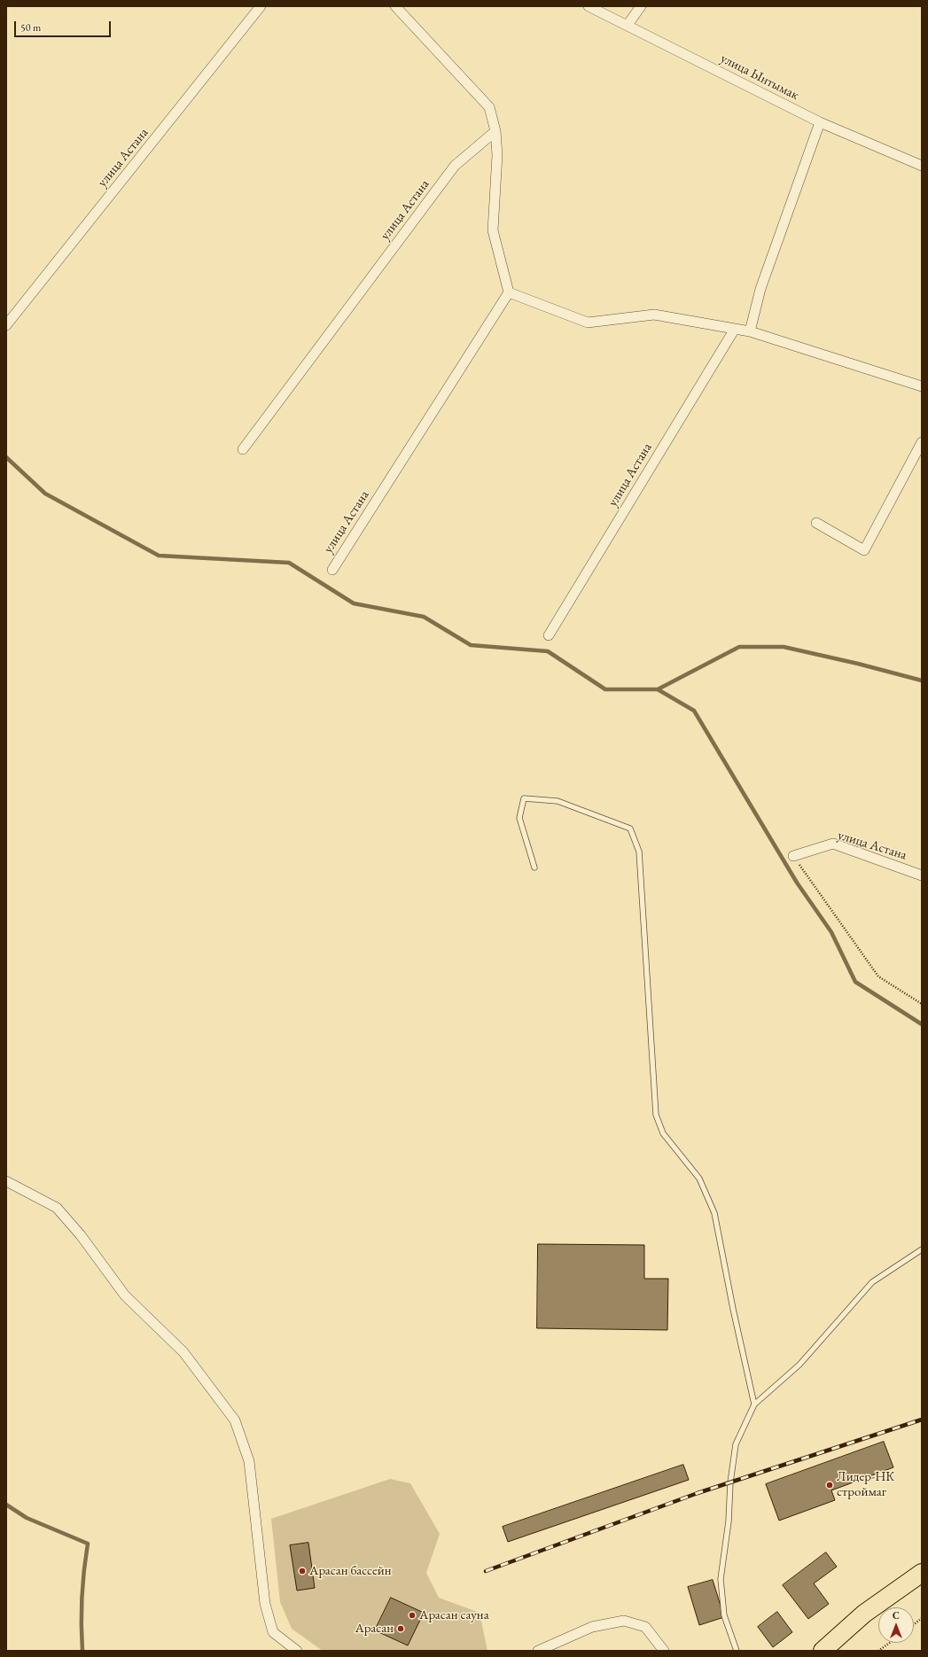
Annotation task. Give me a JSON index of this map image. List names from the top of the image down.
{
  "streets": {
    "street": ["улица Ынтымак", "улица Астана"]
  },
  "places": [
    "Лидер-НК строймаг",
    "Арасан бассейн",
    "Арасан сауна",
    "Арасан"
  ],
  "scale_bar": "50 m",
  "north": "top"
}
